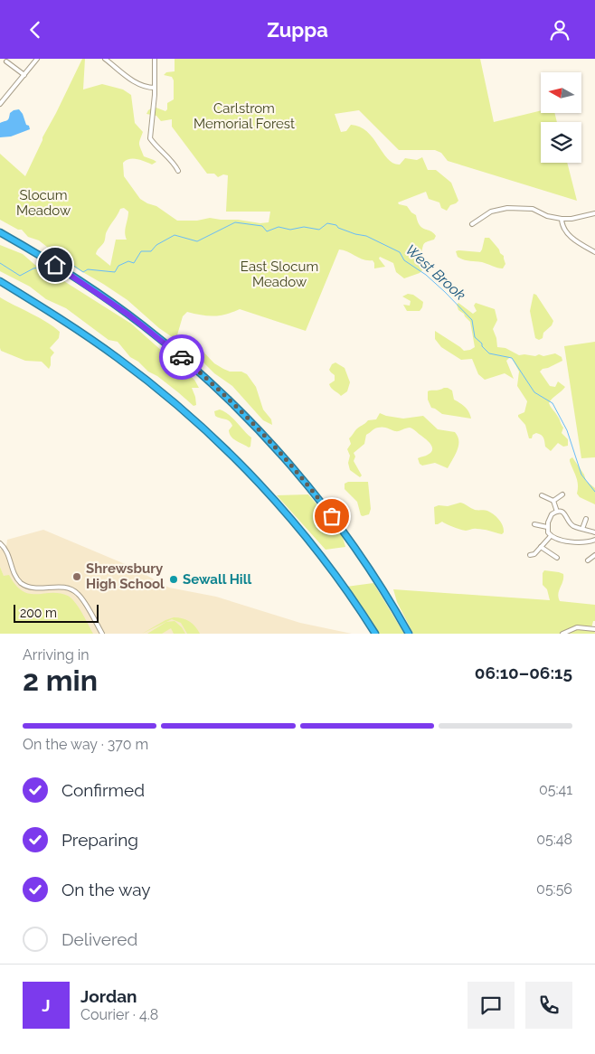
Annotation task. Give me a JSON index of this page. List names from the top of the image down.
{
  "water": ["West Brook"],
  "parks": ["Carlstrom Memorial Forest", "Slocum Meadow", "East Slocum Meadow"],
  "places": ["Shrewsbury High School", "Sewall Hill"],
  "scale_bar": "200 m",
  "north": "left",
  "page": {
    "header": "Zuppa",
    "scale": "200 m",
    "heading": ["2 min", "Arriving in", "06:10–06:15"],
    "panel": ["Jordan", "Courier · 4.8"],
    "bar": "On the way · 370 m",
    "list": [
      ["Confirmed", "05:41"],
      ["Preparing", "05:48"],
      ["On the way", "05:56"],
      "Delivered"
    ],
    "round": "J"
  }
}
